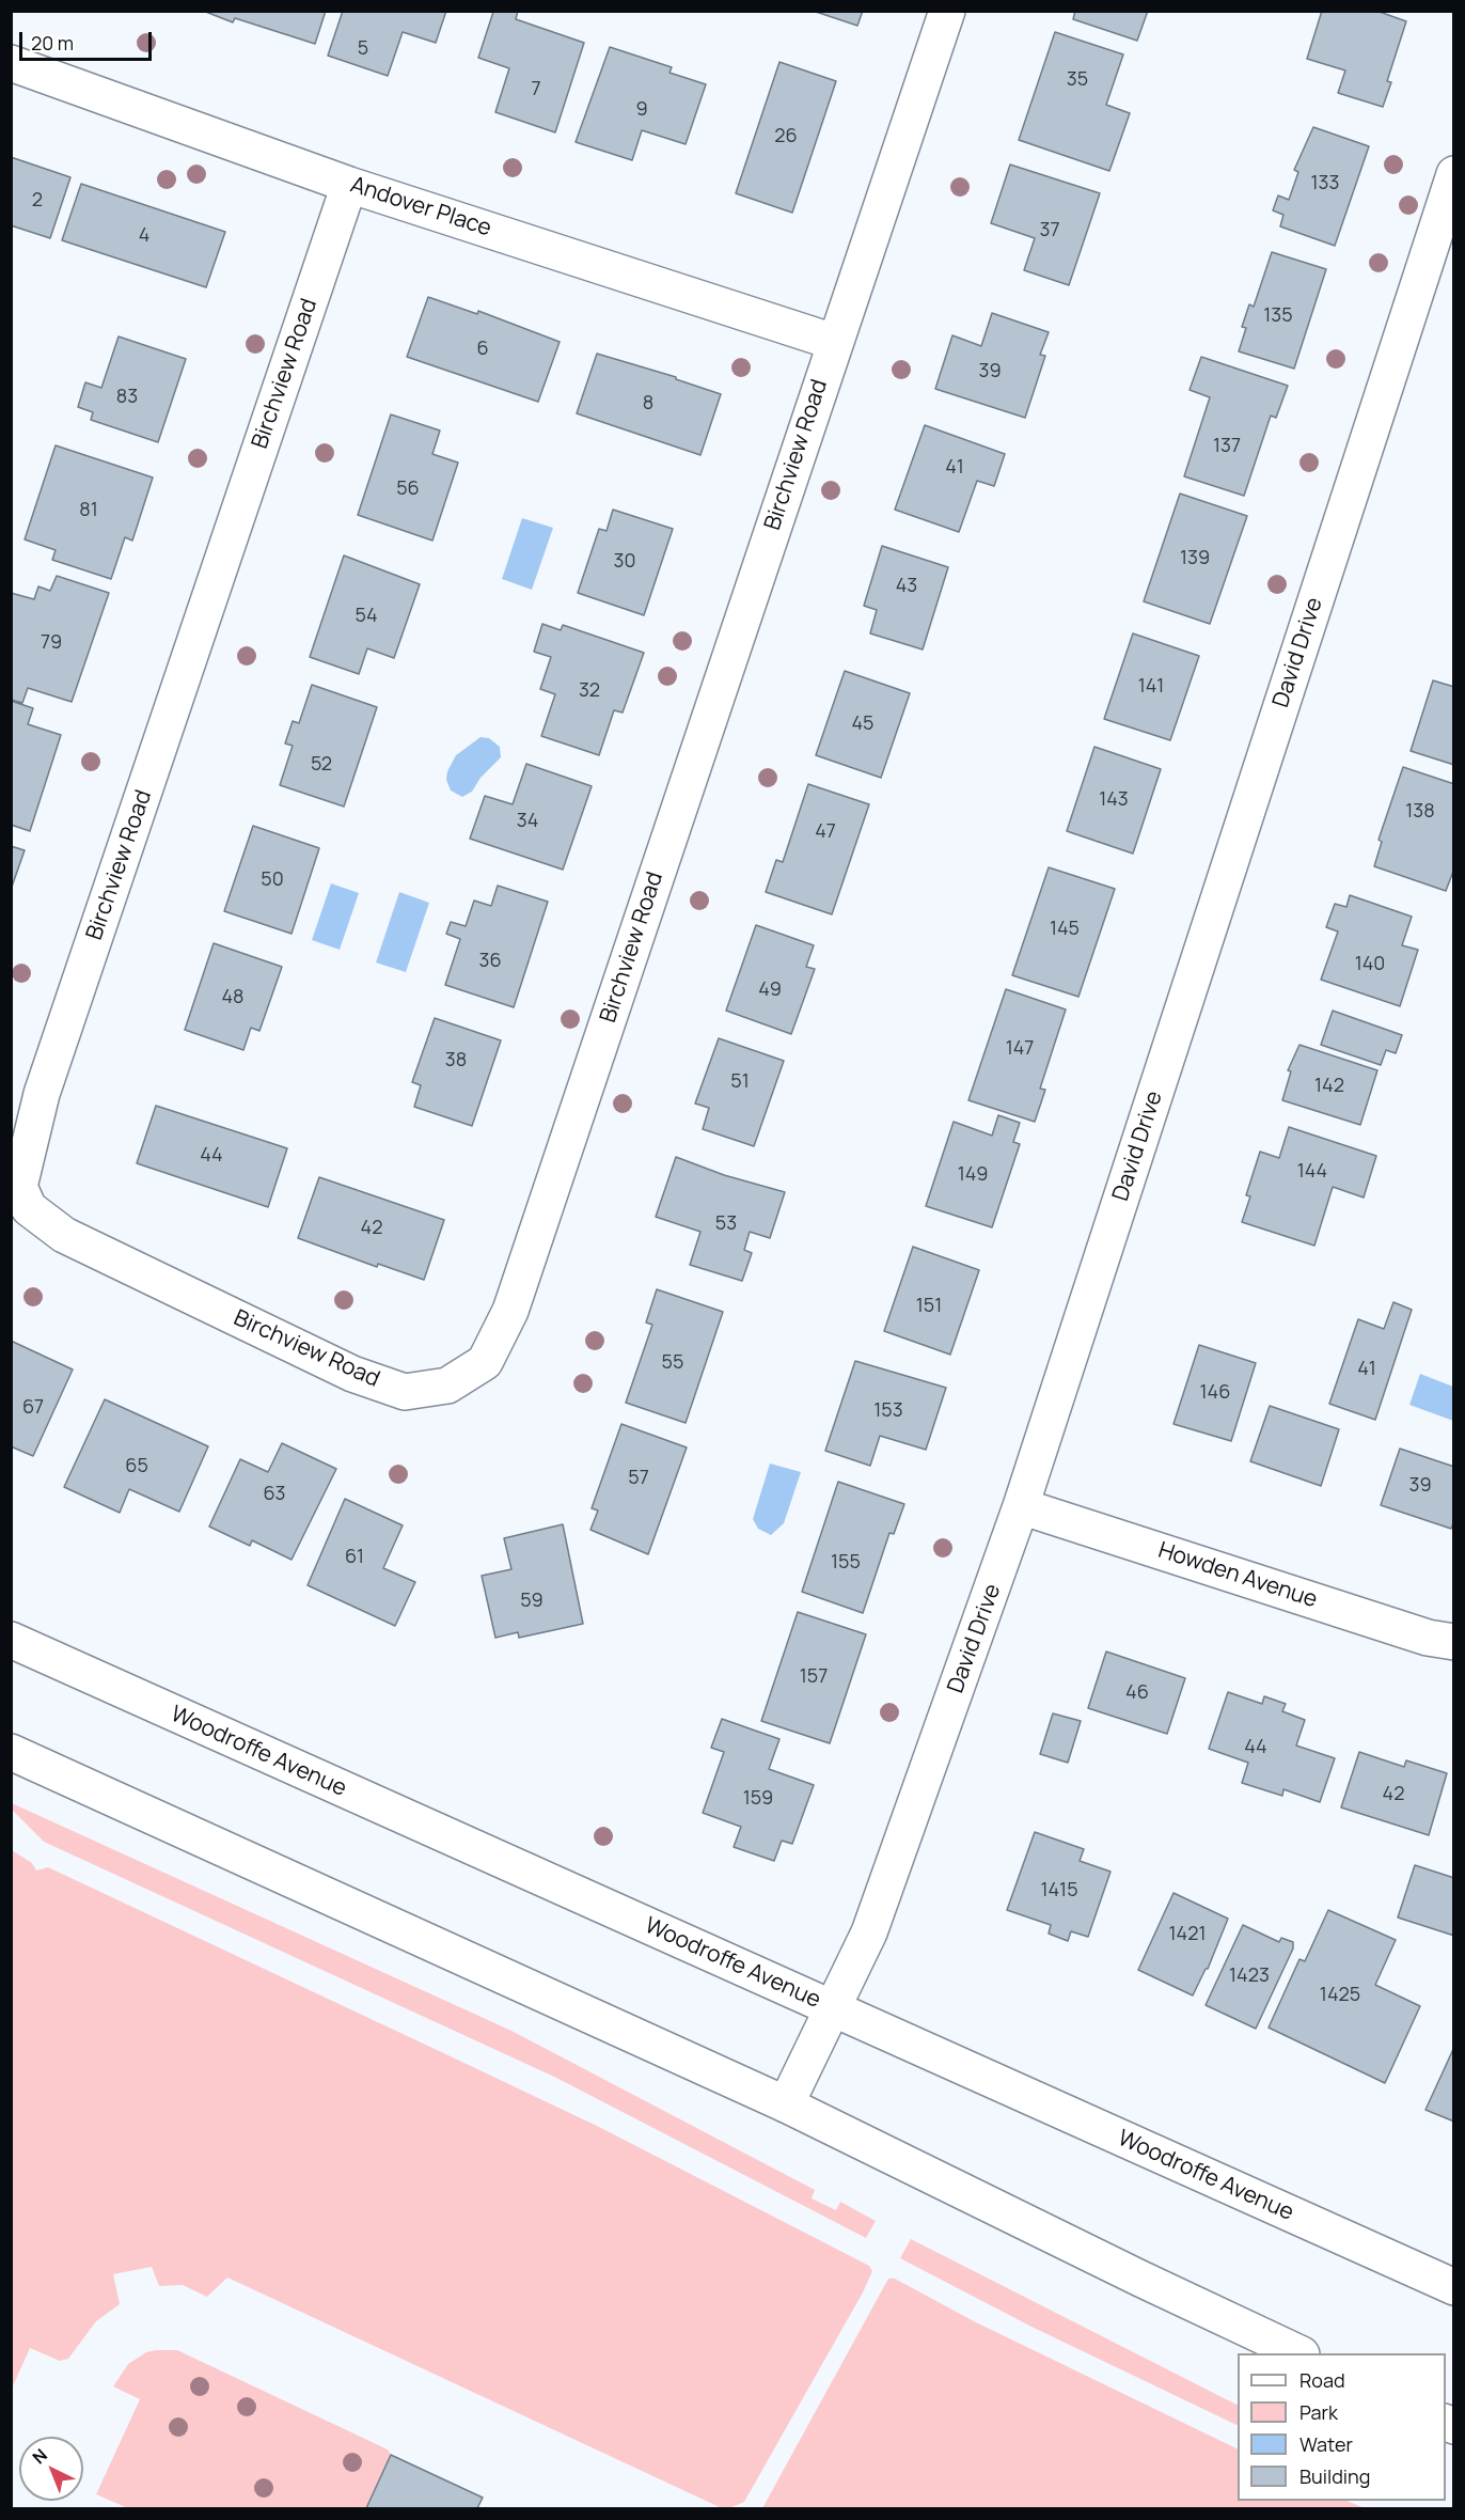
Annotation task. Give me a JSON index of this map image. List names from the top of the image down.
{
  "streets": {
    "street": [
      "Andover Place",
      "Birchview Road",
      "David Drive",
      "Howden Avenue",
      "Woodroffe Avenue"
    ]
  },
  "crossings": [
    ["Andover Place", "Birchview Road"],
    ["David Drive", "Howden Avenue"],
    ["David Drive", "Woodroffe Avenue"]
  ],
  "house_numbers": [
    "5",
    "35",
    "7",
    "9",
    "26",
    "133",
    "2",
    "37",
    "4",
    "135",
    "6",
    "39",
    "83",
    "8",
    "137",
    "41",
    "56",
    "81",
    "139",
    "30",
    "43",
    "54",
    "79",
    "141",
    "32",
    "45",
    "52",
    "143",
    "138",
    "34",
    "47",
    "50",
    "145",
    "36",
    "140",
    "49",
    "48",
    "147",
    "38",
    "51",
    "142",
    "44",
    "144",
    "149",
    "53",
    "42",
    "151",
    "55",
    "41",
    "146",
    "67",
    "153",
    "65",
    "57",
    "39",
    "63",
    "61",
    "155",
    "59",
    "157",
    "46",
    "44",
    "42",
    "159",
    "1415",
    "1421",
    "1423",
    "1425"
  ],
  "legend": [
    "Road",
    "Park",
    "Water",
    "Building"
  ],
  "scale_bar": "20 m",
  "north": "top left"
}
